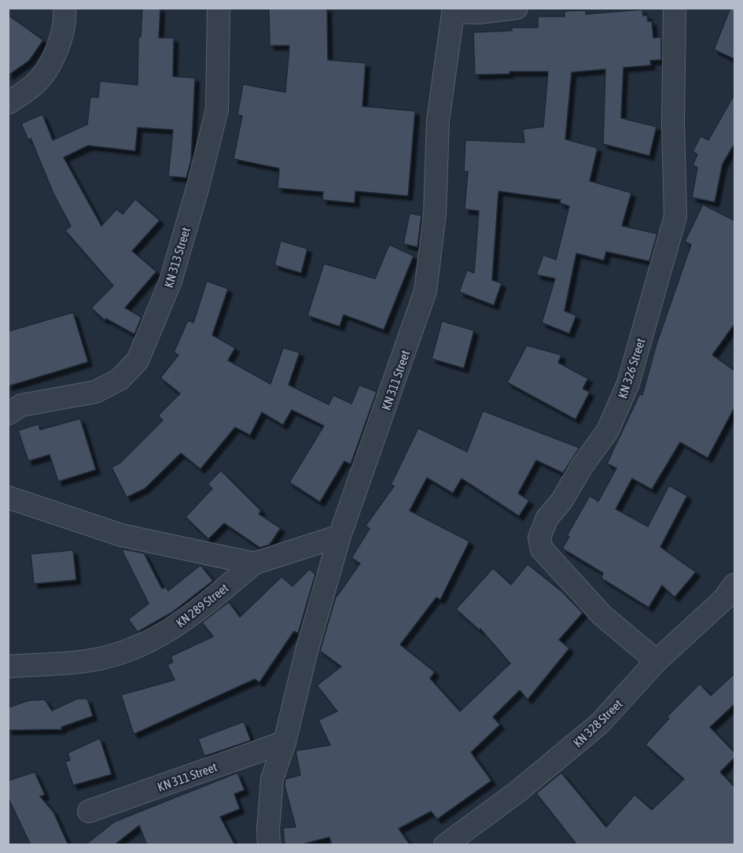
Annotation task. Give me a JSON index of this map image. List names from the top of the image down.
{
  "streets": {
    "street": [
      "KN 313 Street",
      "KN 326 Street",
      "KN 311 Street",
      "KN 289 Street",
      "KN 328 Street"
    ]
  },
  "crossings": [
    ["KN 326 Street", "KN 328 Street"]
  ]
}
